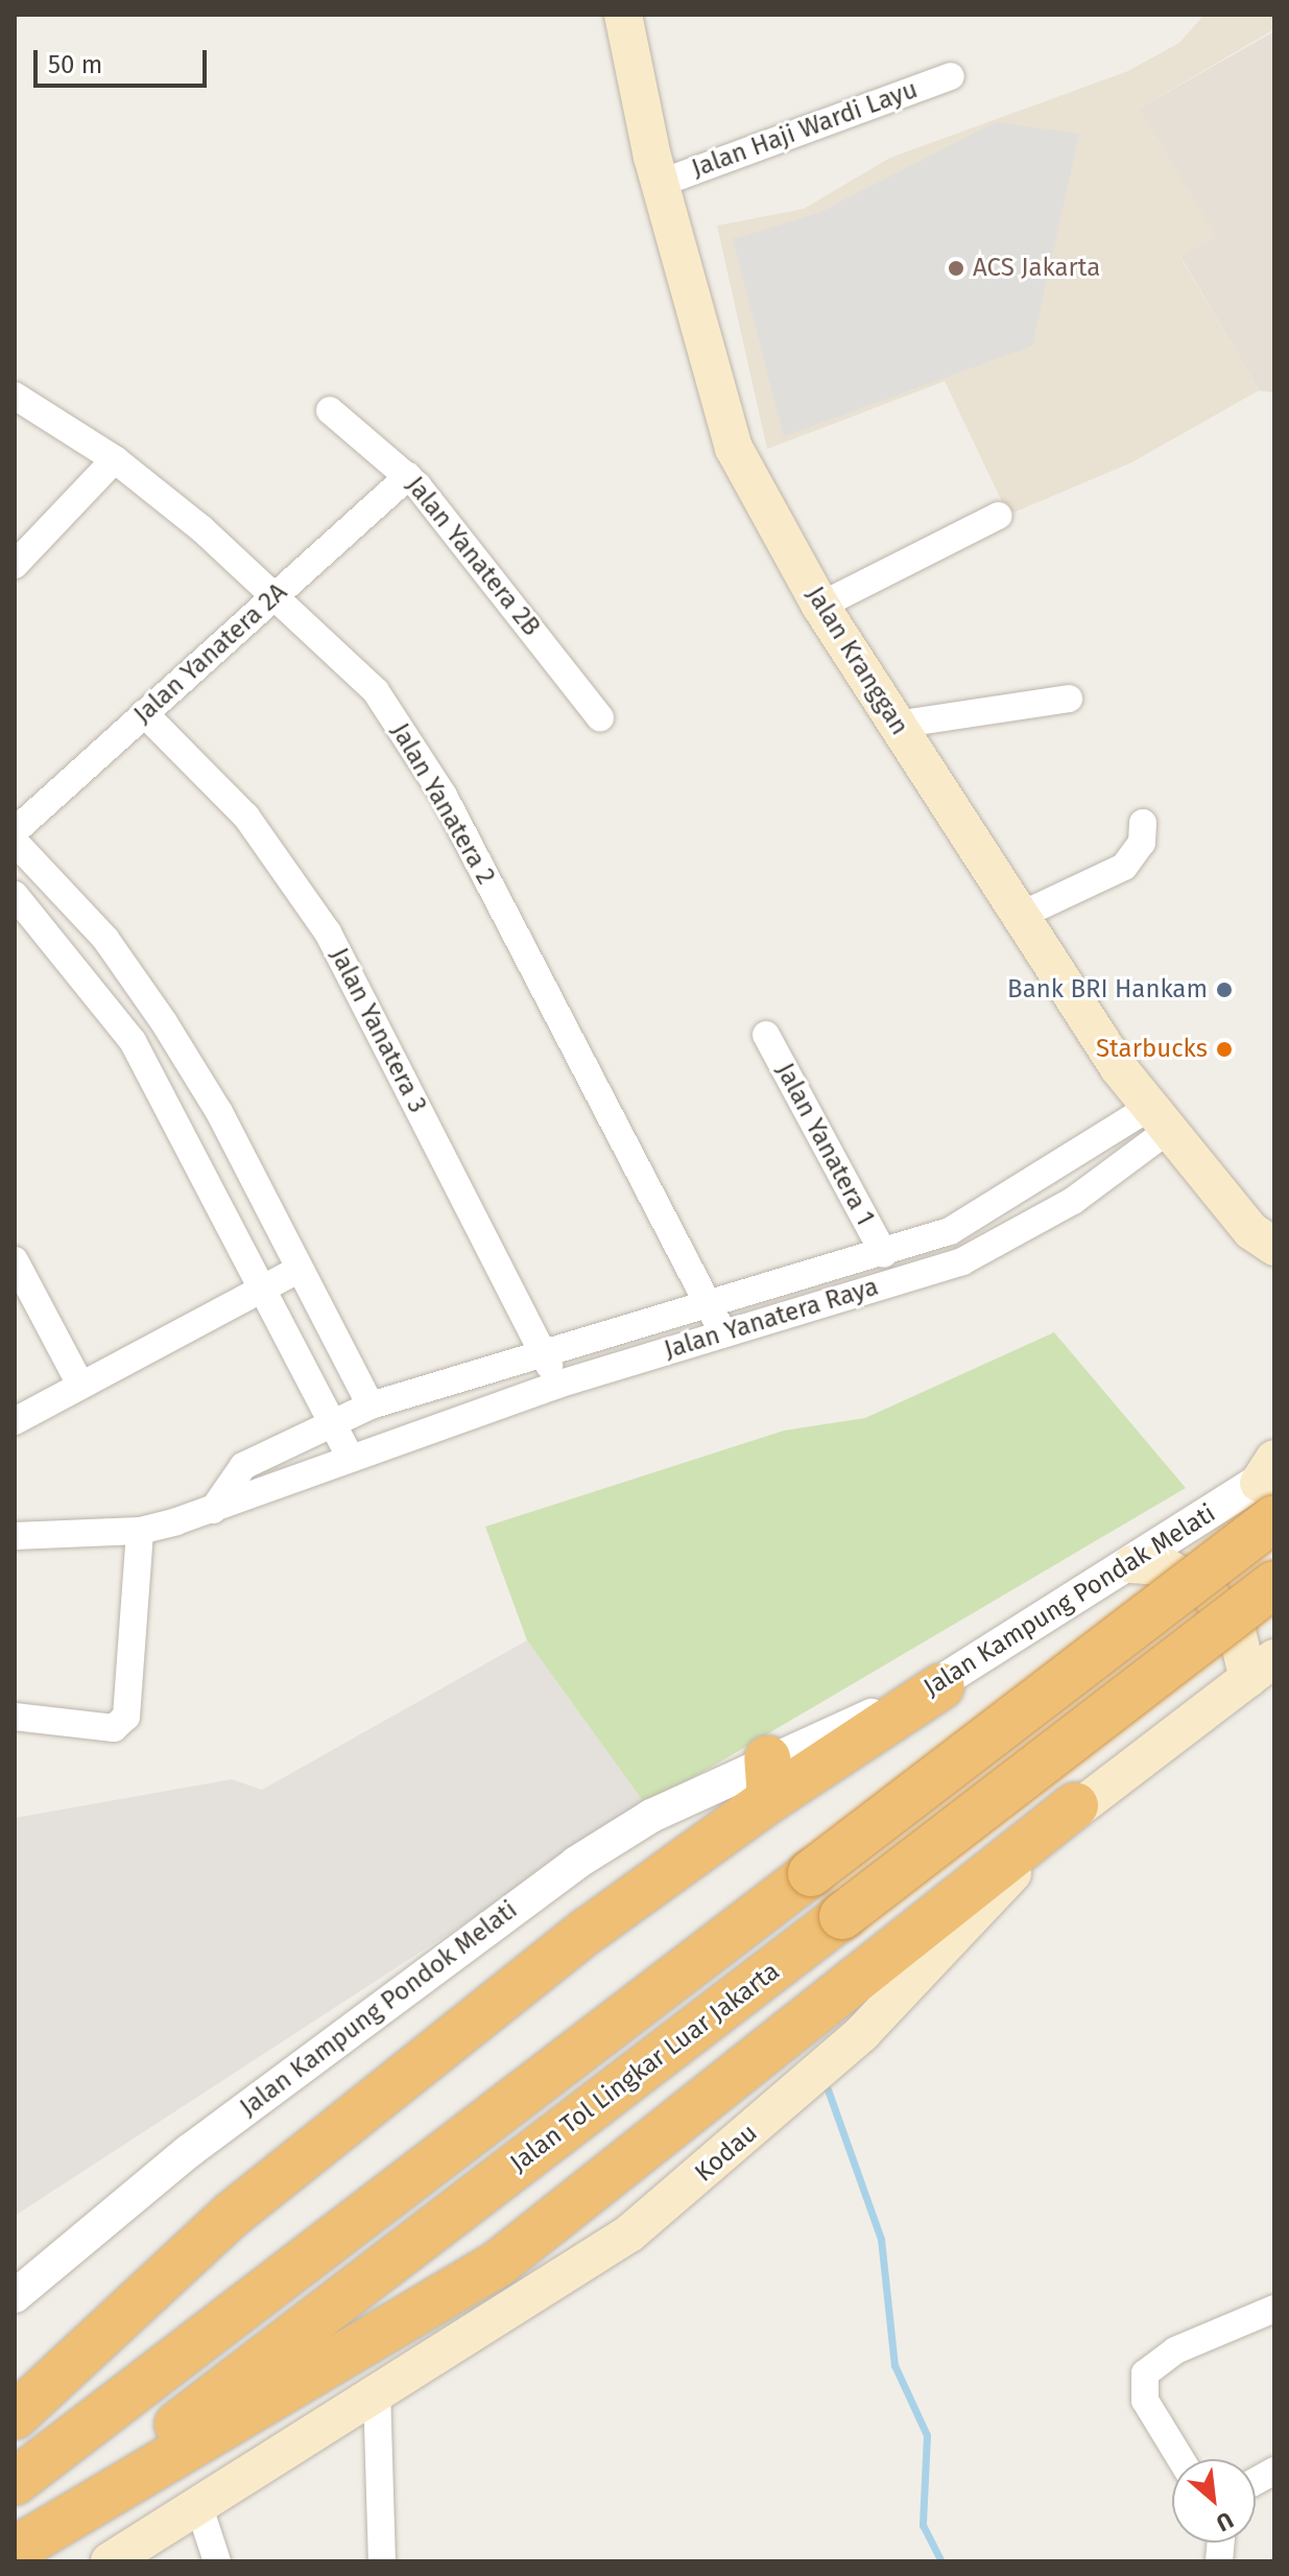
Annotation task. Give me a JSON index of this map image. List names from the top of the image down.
{
  "streets": {
    "highway": ["Jalan Tol Lingkar Luar Jakarta"],
    "main road": ["Jalan Kranggan", "Kodau"],
    "street": [
      "Jalan Haji Wardi Layu",
      "Jalan Yanatera 2B",
      "Jalan Yanatera 2A",
      "Jalan Yanatera 2",
      "Jalan Yanatera 3",
      "Jalan Yanatera 1",
      "Jalan Yanatera Raya",
      "Jalan Kampung Pondak Melati",
      "Jalan Kampung Pondok Melati"
    ]
  },
  "crossings": [
    ["Jalan Haji Wardi Layu", "Jalan Kranggan"],
    ["Jalan Yanatera 2B", "Jalan Yanatera 2A"],
    ["Jalan Yanatera 2A", "Jalan Yanatera 2"],
    ["Jalan Yanatera 2A", "Jalan Yanatera 3"],
    ["Jalan Kranggan", "Jalan Yanatera Raya"],
    ["Jalan Yanatera 2", "Jalan Yanatera Raya"],
    ["Jalan Yanatera 3", "Jalan Yanatera Raya"],
    ["Jalan Yanatera 1", "Jalan Yanatera Raya"],
    ["Jalan Kampung Pondak Melati", "Jalan Tol Lingkar Luar Jakarta"]
  ],
  "places": ["ACS Jakarta", "Bank BRI Hankam", "Starbucks"],
  "scale_bar": "50 m",
  "north": "bottom right"
}
